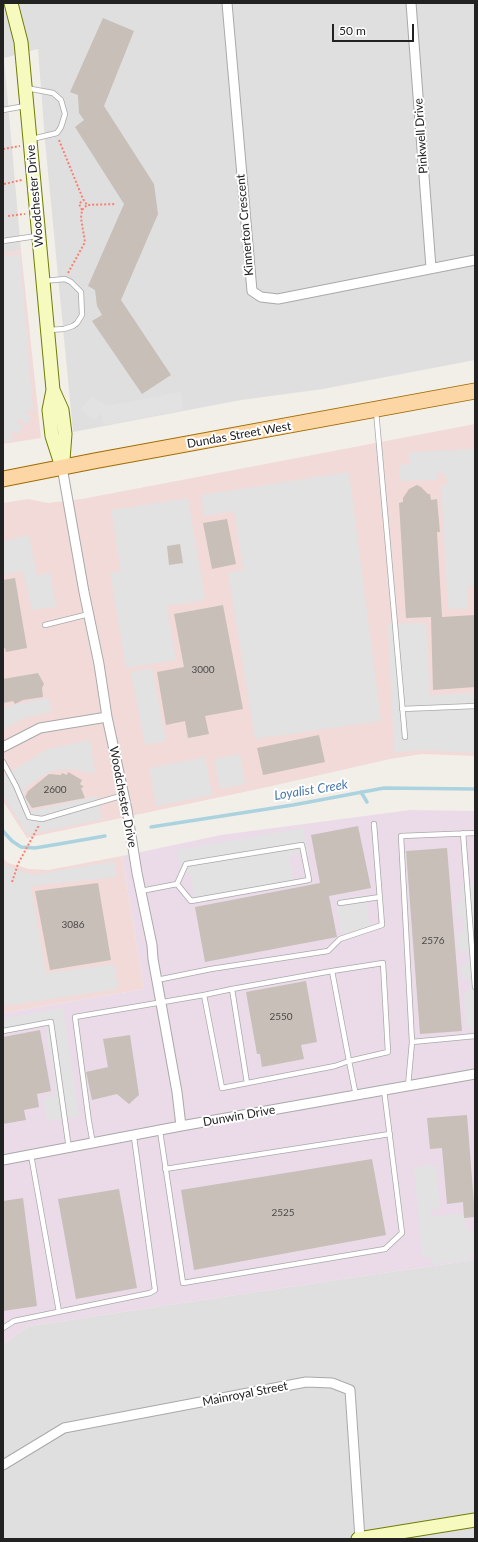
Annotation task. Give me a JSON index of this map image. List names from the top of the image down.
{
  "streets": {
    "main road": ["Dundas Street West"],
    "street": [
      "Pinkwell Drive",
      "Woodchester Drive",
      "Kinnerton Crescent",
      "Dunwin Drive",
      "Mainroyal Street"
    ]
  },
  "crossings": [
    ["Pinkwell Drive", "Kinnerton Crescent"],
    ["Woodchester Drive", "Dundas Street West"],
    ["Woodchester Drive", "Dunwin Drive"]
  ],
  "water": ["Loyalist Creek"],
  "house_numbers": [
    "3000",
    "2600",
    "3086",
    "2576",
    "2550",
    "2525"
  ],
  "scale_bar": "50 m"
}
